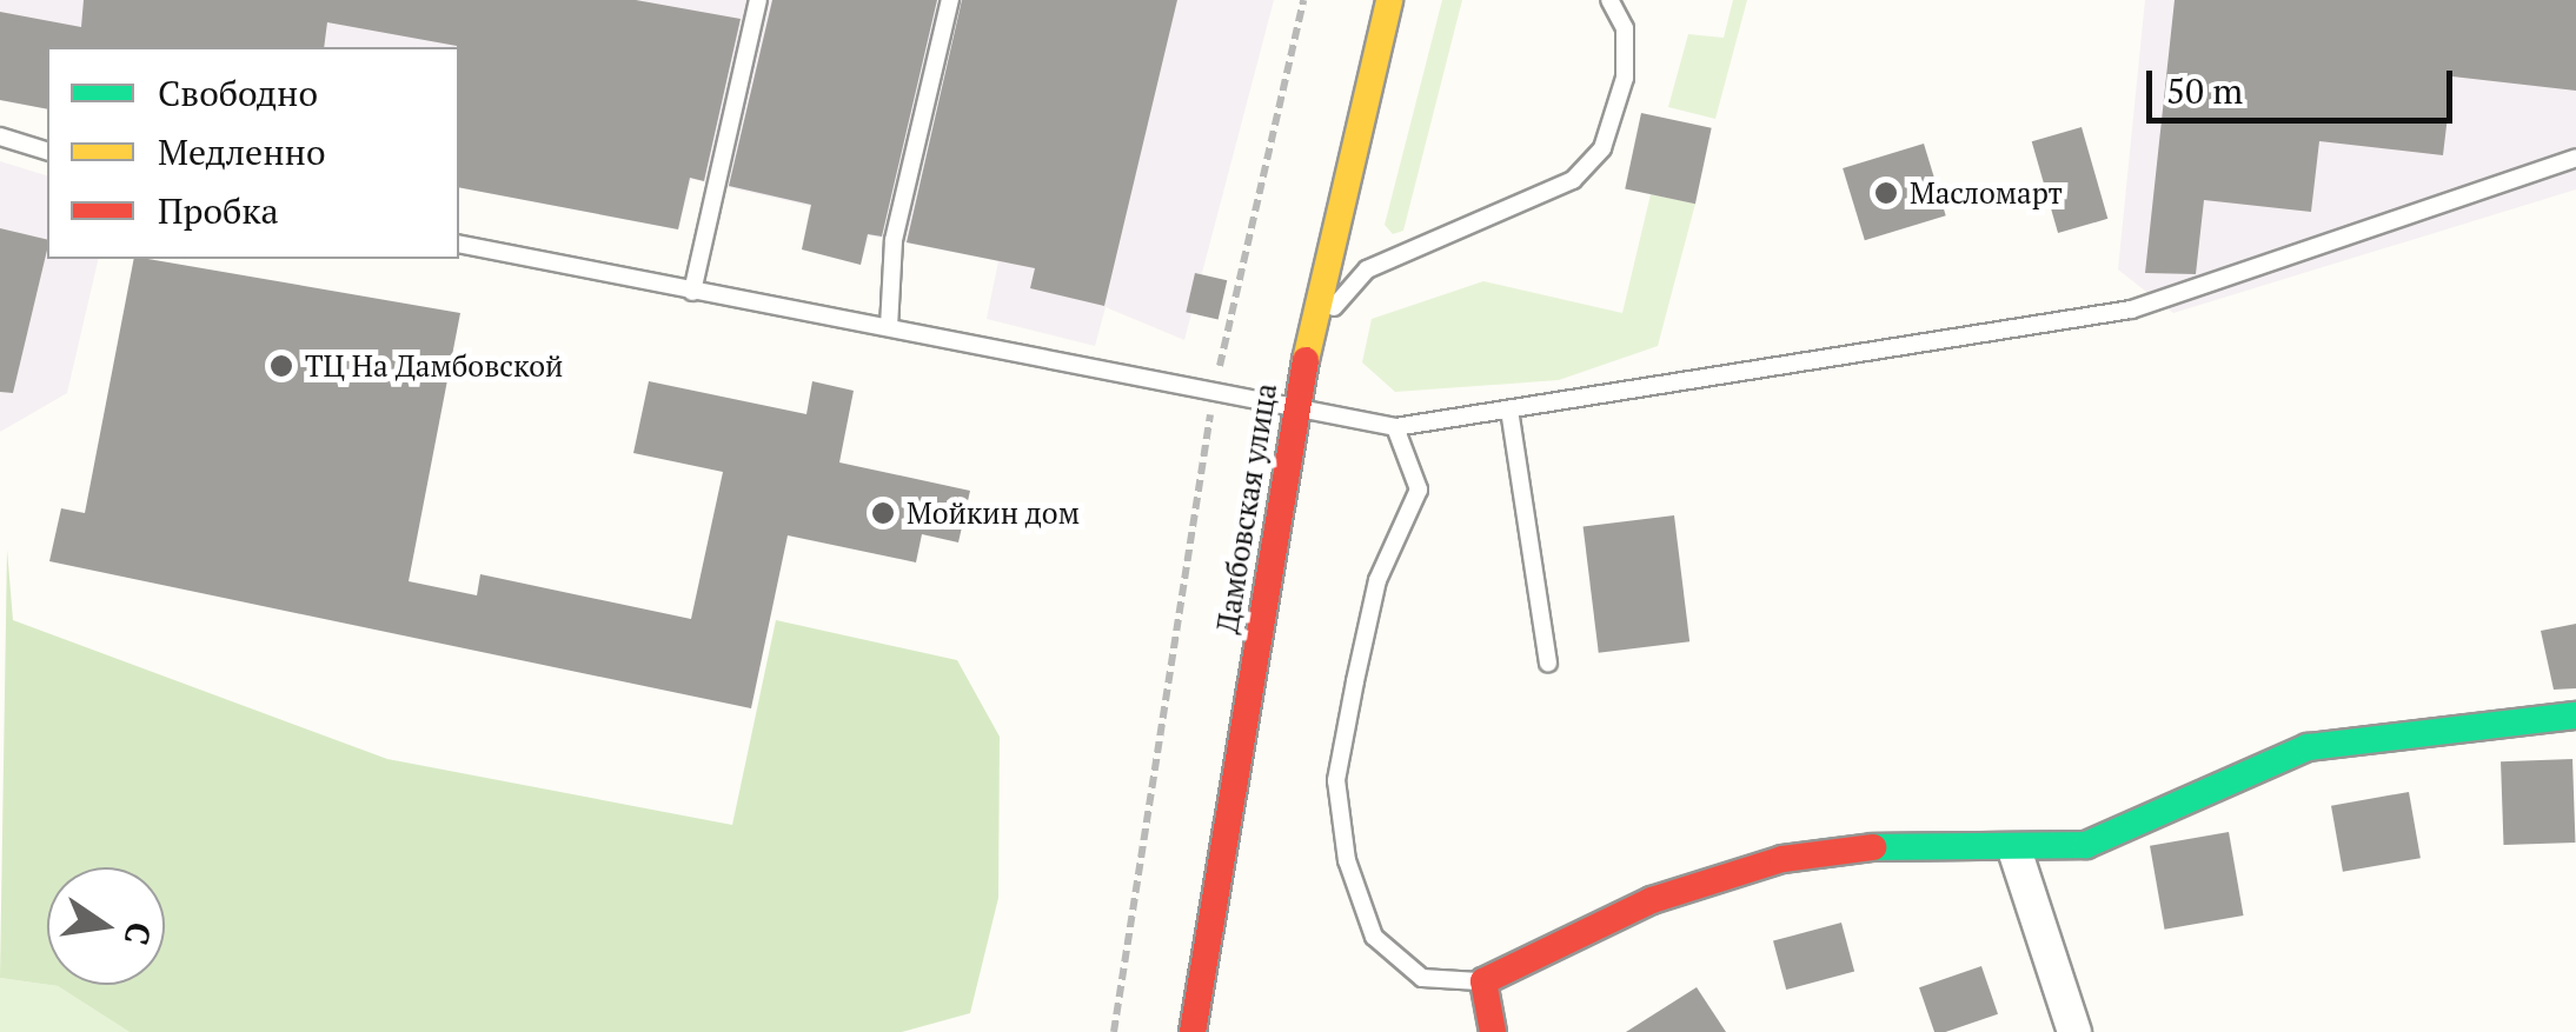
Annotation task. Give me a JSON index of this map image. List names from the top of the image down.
{
  "streets": {
    "street": ["Дамбовская улица"]
  },
  "places": ["Масломарт", "ТЦ На Дамбовской", "Мойкин дом"],
  "legend": ["Свободно", "Медленно", "Пробка"],
  "scale_bar": "50 m",
  "north": "right"
}
